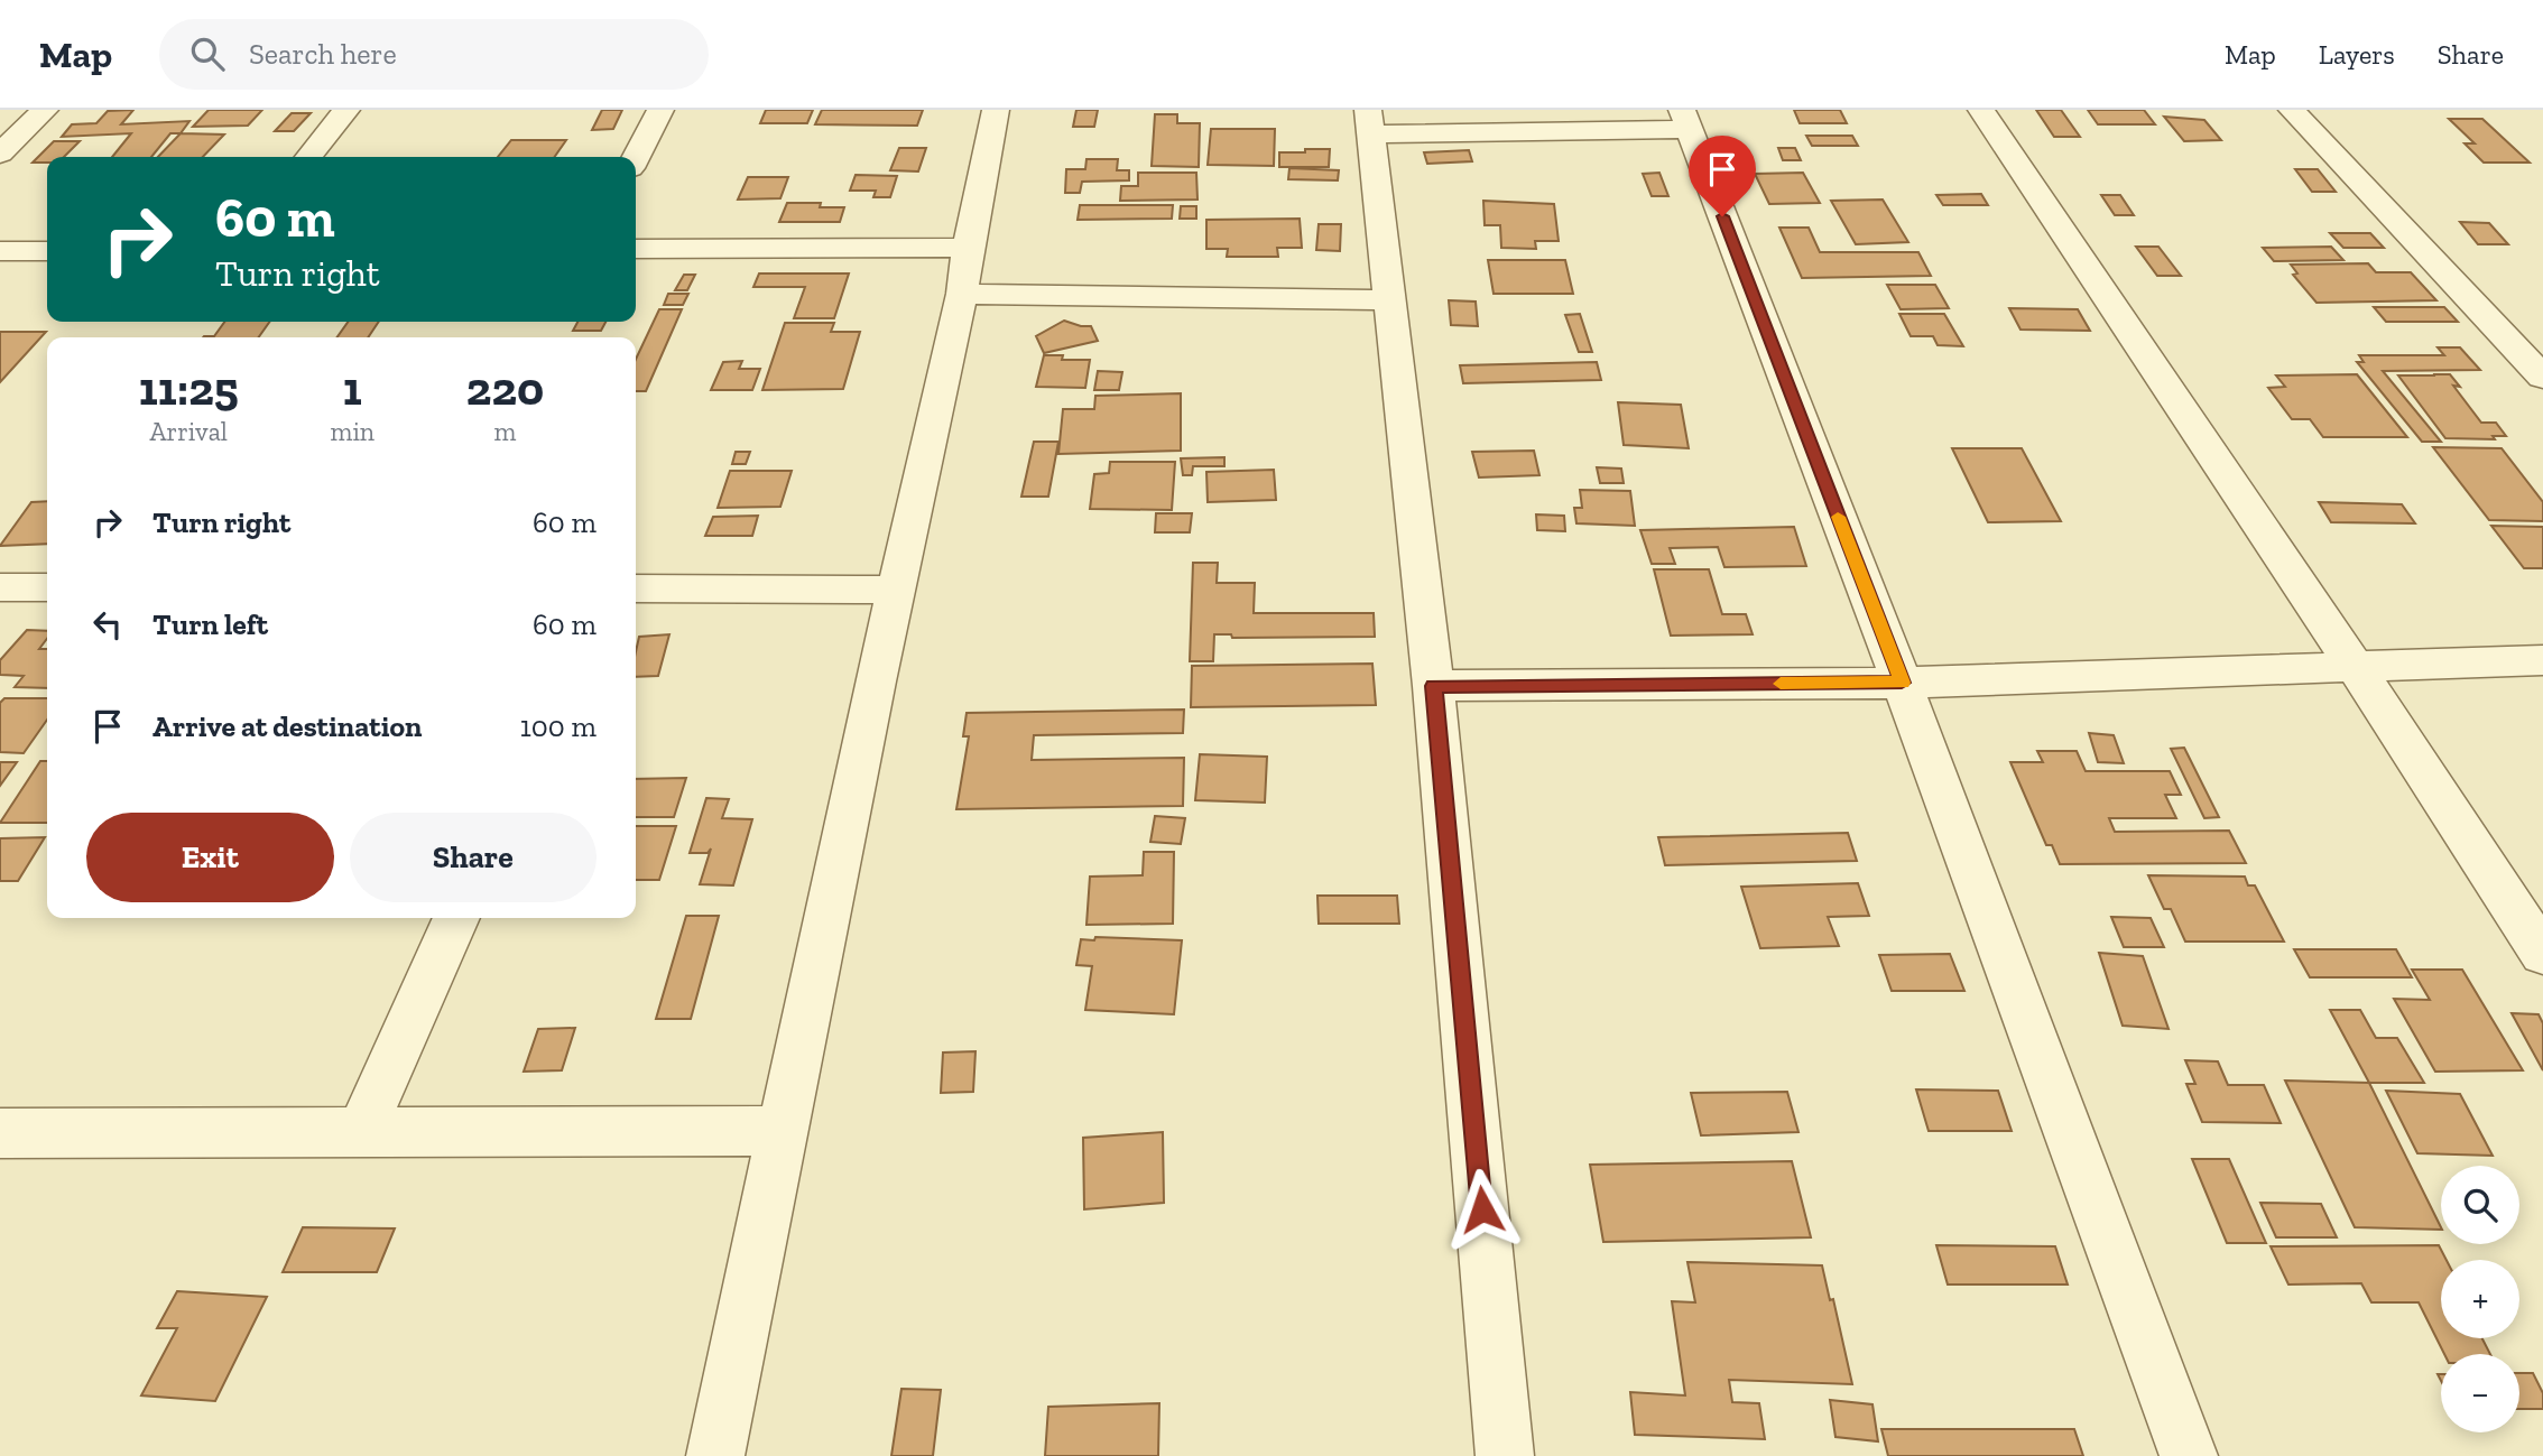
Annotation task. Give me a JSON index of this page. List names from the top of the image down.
{
  "page": {
    "header": "Map",
    "search": "Search here",
    "nav": ["Map", "Layers", "Share"],
    "turn": ["60 m", "Turn right"],
    "eta": [
      "11:25",
      "Arrival",
      "1",
      "min",
      "220",
      "m"
    ],
    "list": [
      {
        "name": "Turn right",
        "value": "60 m"
      },
      {
        "name": "Turn left",
        "value": "60 m"
      },
      {
        "name": "Arrive at destination",
        "value": "100 m"
      }
    ],
    "buttons": ["Exit", "Share"],
    "map_buttons": ["+", "−"]
  }
}
